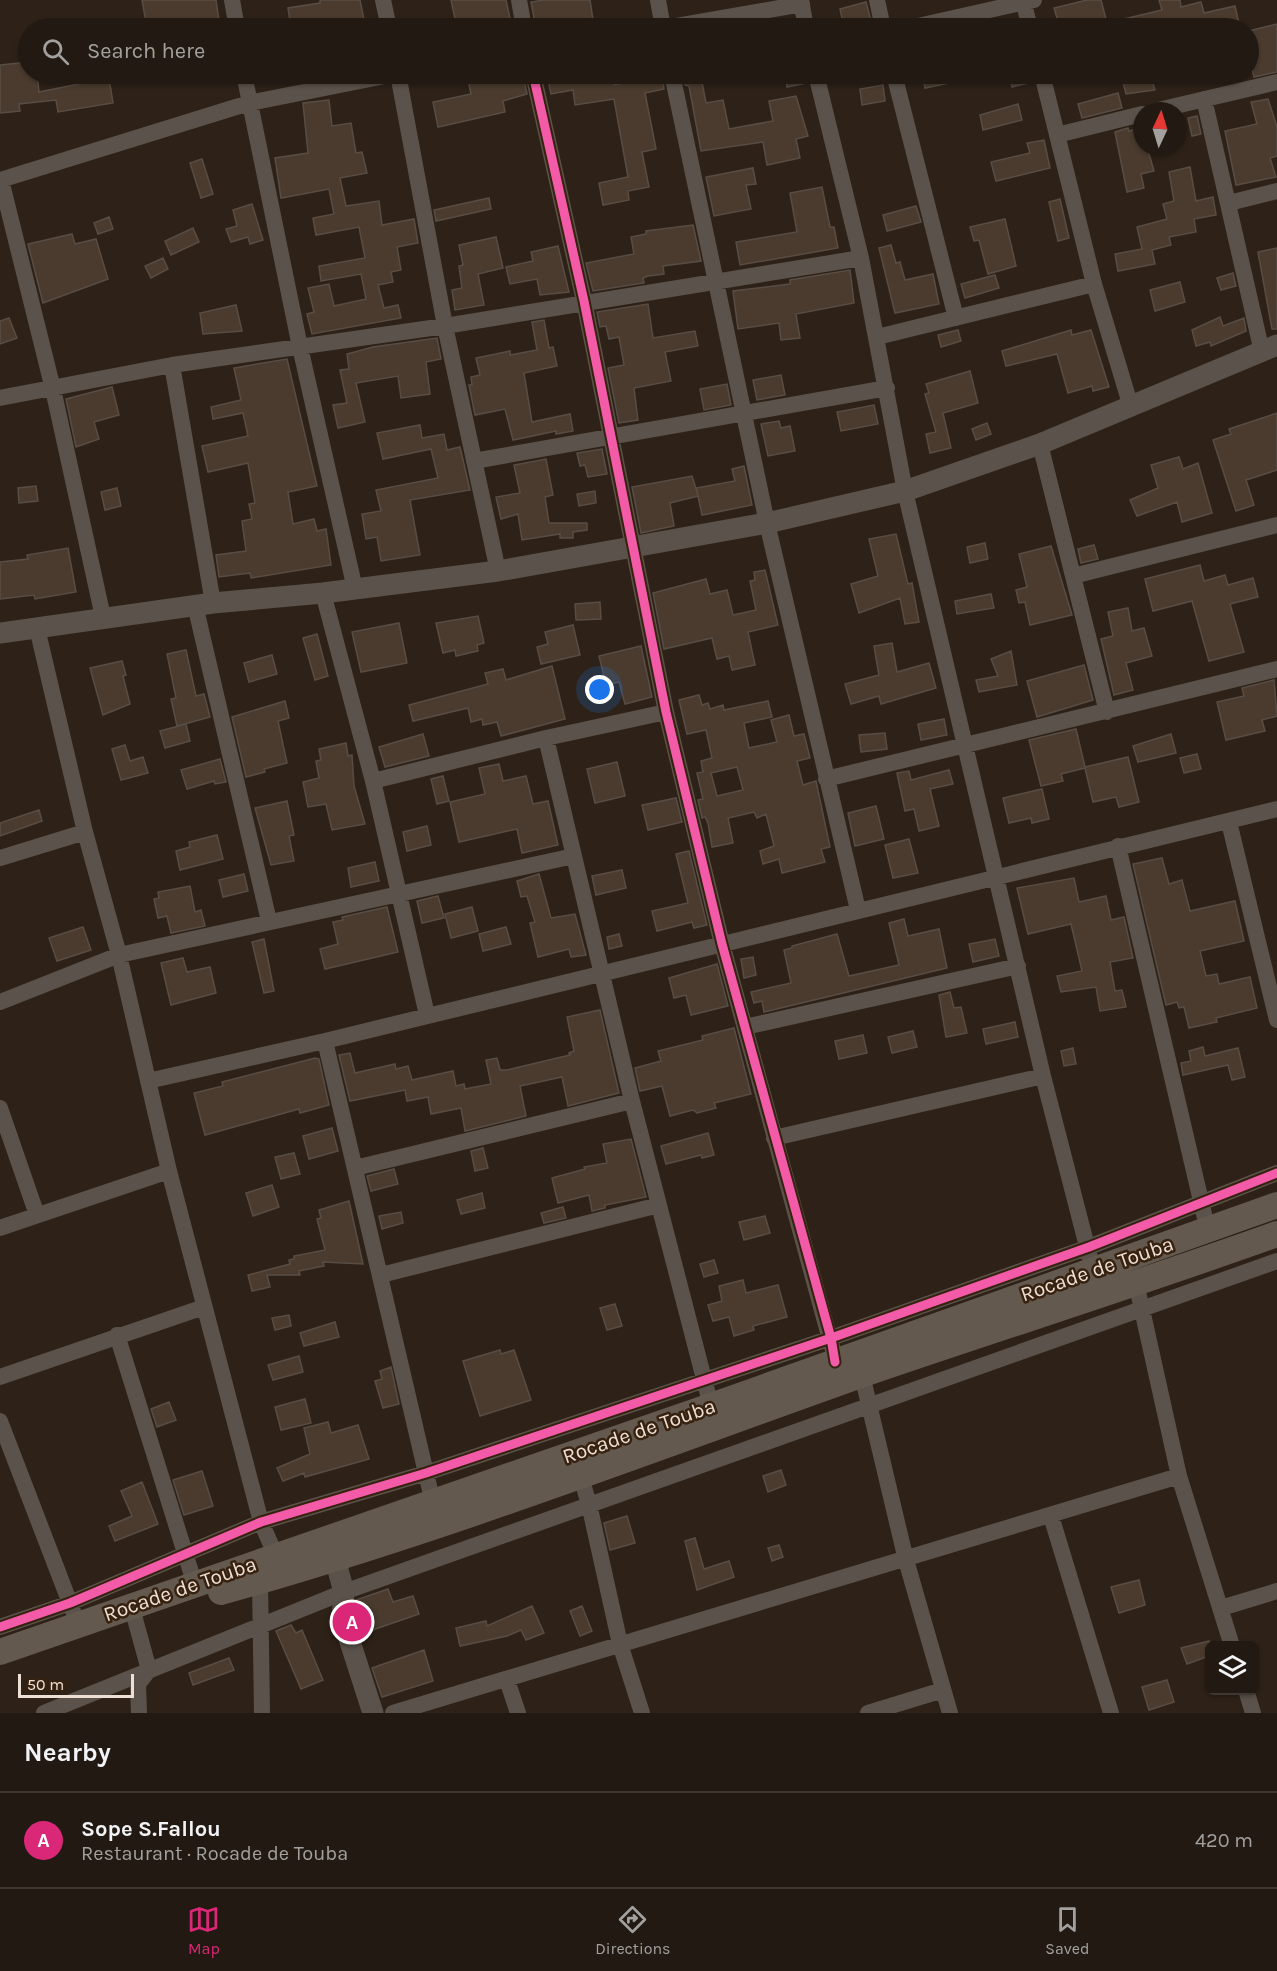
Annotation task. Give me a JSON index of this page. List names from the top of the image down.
{
  "streets": {
    "main road": ["Rocade de Touba"]
  },
  "scale_bar": "50 m",
  "north": "top",
  "page": {
    "search": "Search here",
    "pins": "A",
    "scale": "50 m",
    "heading": "Nearby",
    "list": [
      {
        "mark": "A",
        "name": "Sope S.Fallou",
        "note": "Restaurant · Rocade de Touba",
        "value": "420 m"
      }
    ],
    "nav": ["Map", "Directions", "Saved"]
  }
}
